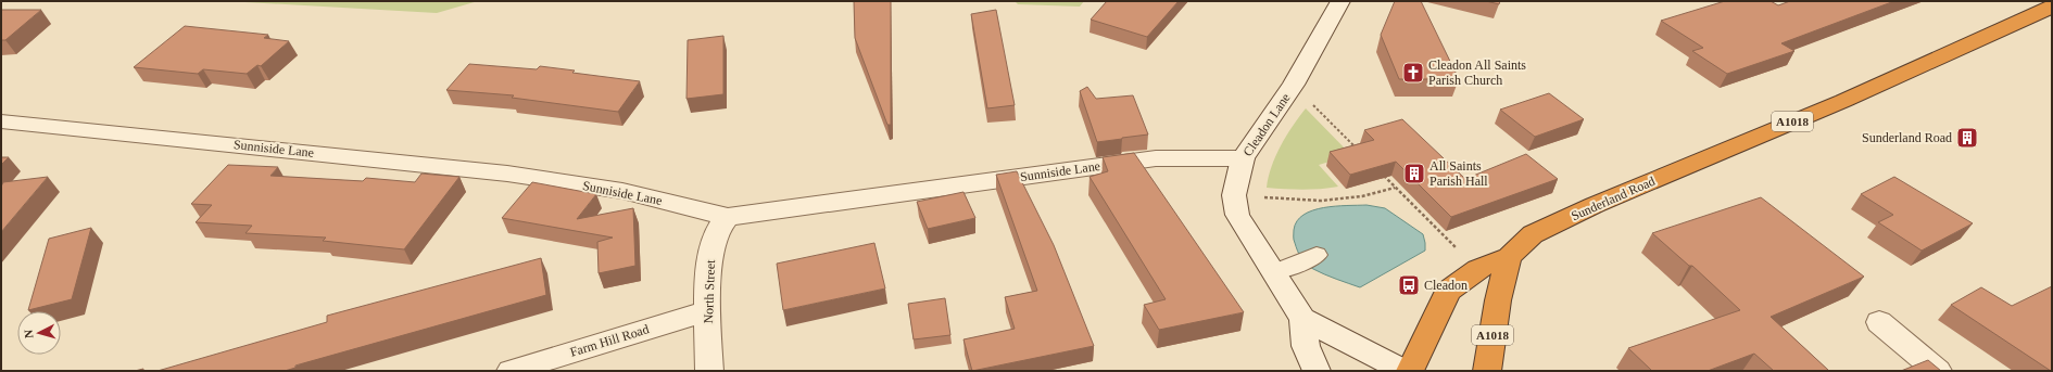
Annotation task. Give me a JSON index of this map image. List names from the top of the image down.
{
  "streets": {
    "highway": ["A1018", "Sunderland Road"],
    "street": [
      "Cleadon Lane",
      "Sunniside Lane",
      "North Street",
      "Farm Hill Road"
    ]
  },
  "crossings": [
    ["A1018", "Sunderland Road"],
    ["Cleadon Lane", "Sunniside Lane"],
    ["Sunniside Lane", "North Street"],
    ["North Street", "Farm Hill Road"]
  ],
  "places": {
    "church": ["Cleadon All Saints Parish Church"],
    "building": ["Sunderland Road", "All Saints Parish Hall"],
    "bus stop": ["Cleadon"]
  },
  "north": "left"
}
